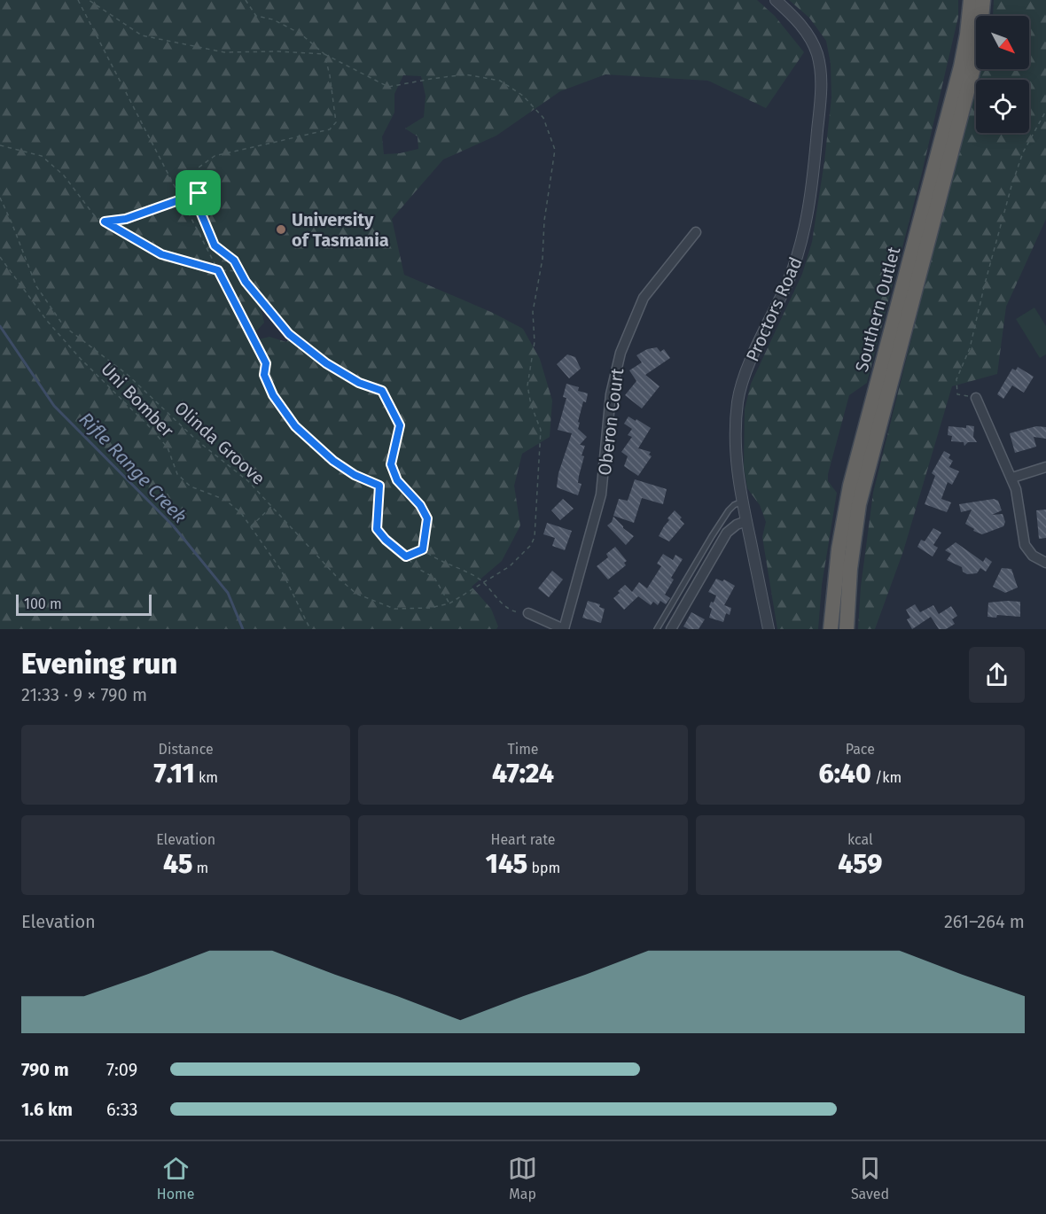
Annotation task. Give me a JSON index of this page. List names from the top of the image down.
{
  "streets": {
    "highway": ["Southern Outlet"],
    "street": ["Proctors Road", "Oberon Court"],
    "path": ["Uni Bomber", "Olinda Groove"]
  },
  "water": ["Rifle Range Creek"],
  "places": ["University of Tasmania"],
  "scale_bar": "100 m",
  "north": "bottom right",
  "page": {
    "scale": "100 m",
    "heading": ["Evening run", "21:33 · 9 × 790 m"],
    "stats": [
      ["Distance", "7.11 km"],
      ["Time", "47:24"],
      ["Pace", "6:40 /km"],
      ["Elevation", "45 m"],
      ["Heart rate", "145 bpm"],
      ["kcal", "459"]
    ],
    "chart": ["Elevation", "261–264 m"],
    "list": [
      {
        "name": "790 m",
        "note": "7:09"
      },
      {
        "name": "1.6 km",
        "note": "6:33"
      }
    ],
    "tabs": ["Home", "Map", "Saved"]
  }
}
